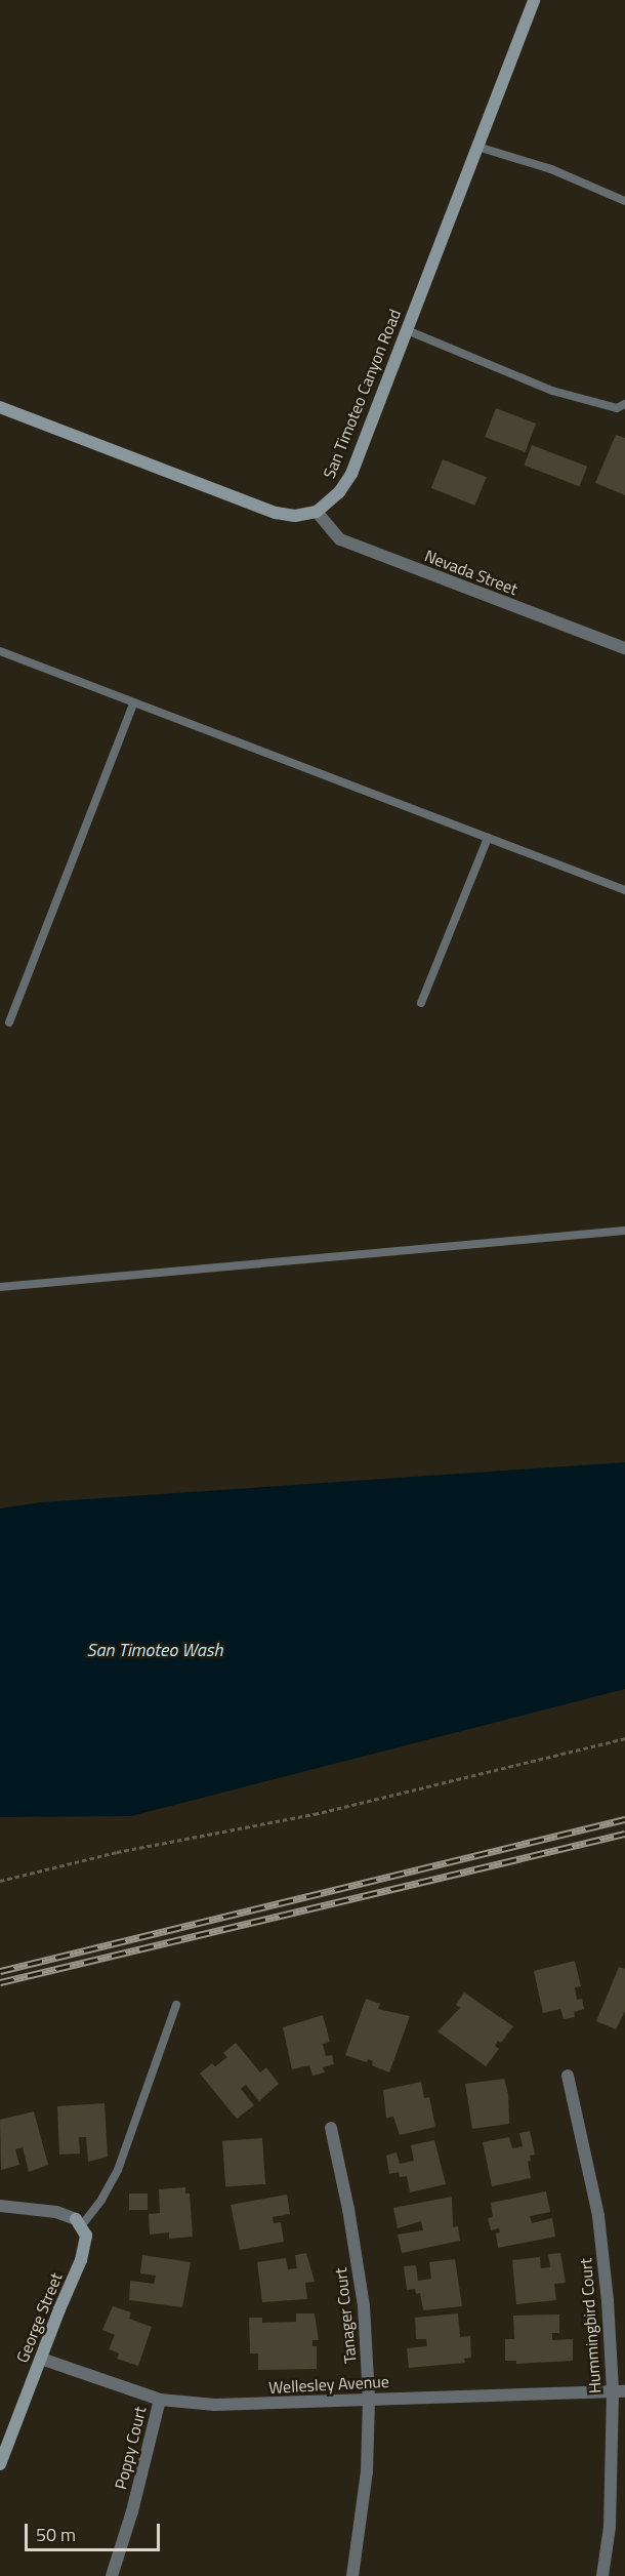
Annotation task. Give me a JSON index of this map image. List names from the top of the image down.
{
  "streets": {
    "main road": ["San Timoteo Canyon Road", "George Street"],
    "street": [
      "Nevada Street",
      "Tanager Court",
      "Hummingbird Court",
      "Wellesley Avenue",
      "Poppy Court"
    ]
  },
  "crossings": [
    ["San Timoteo Canyon Road", "Nevada Street"],
    ["Tanager Court", "Wellesley Avenue"],
    ["George Street", "Wellesley Avenue"],
    ["Hummingbird Court", "Wellesley Avenue"],
    ["Wellesley Avenue", "Poppy Court"]
  ],
  "water": ["San Timoteo Wash"],
  "scale_bar": "50 m"
}
